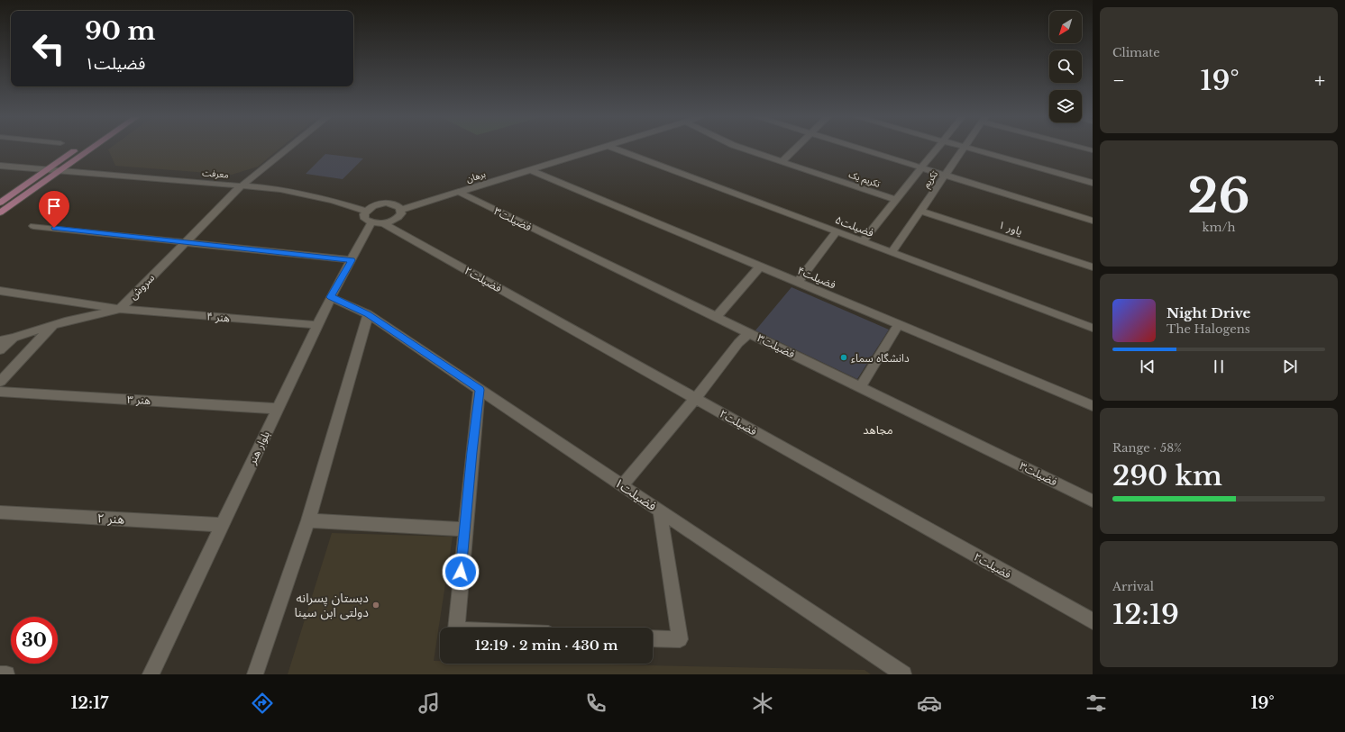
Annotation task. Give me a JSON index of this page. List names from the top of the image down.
{
  "streets": {
    "street": [
      "معرفت",
      "برهان",
      "تکریم یک",
      "تکریم",
      "فضیلت۳",
      "فضیلت۵",
      "یاور ۱",
      "فضیلت۴",
      "فضیلت۲",
      "سروش",
      "هنر ۴",
      "هنر ۳",
      "بلوار هنر",
      "فضیلت۱",
      "هنر ۲"
    ]
  },
  "crossings": [
    ["معرفت", "سروش"],
    ["برهان", "فضیلت۳"],
    ["برهان", "فضیلت۴"],
    ["تکریم یک", "تکریم"],
    ["تکریم", "فضیلت۵"],
    ["تکریم", "یاور ۱"],
    ["فضیلت۲", "بلوار هنر"],
    ["سروش", "هنر ۴"],
    ["هنر ۴", "بلوار هنر"],
    ["هنر ۳", "بلوار هنر"],
    ["بلوار هنر", "فضیلت۱"],
    ["بلوار هنر", "هنر ۲"]
  ],
  "districts": ["مجاهد"],
  "places": ["دانشگاه سماء", "دبستان پسرانه دولتی ابن سینا"],
  "north": "bottom left",
  "page": {
    "tile": [
      "Climate",
      ["26", "km/h"],
      ["Range · 58%", "290 km"],
      ["Arrival", "12:19"]
    ],
    "turn": ["90 m", "فضیلت۱"],
    "heat": ["−", "19°", "+"],
    "song": ["Night Drive", "The Halogens"],
    "limit": "30",
    "trip": "12:19 · 2 min · 430 m",
    "tabs": ["12:17", "19°"]
  }
}
